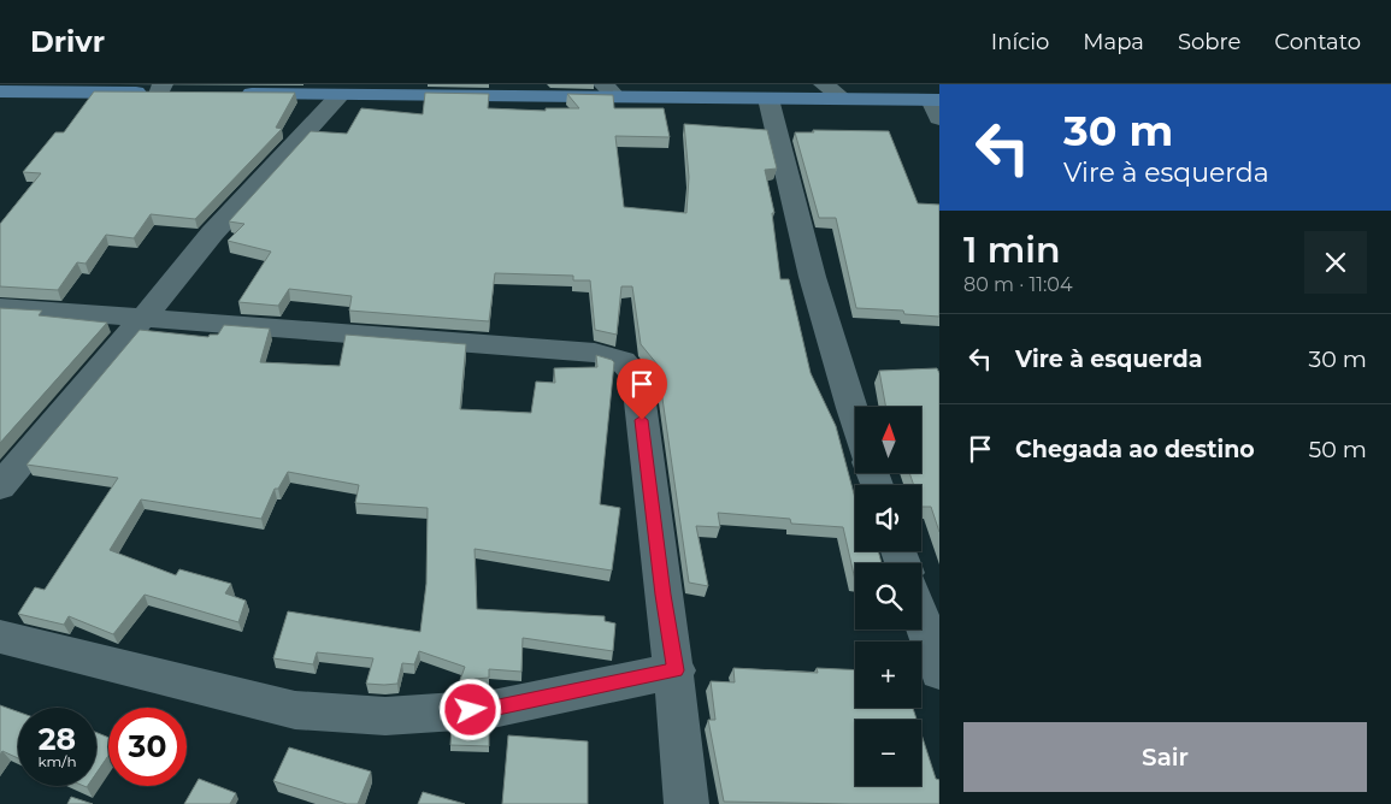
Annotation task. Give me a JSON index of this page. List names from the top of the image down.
{
  "north": "top",
  "page": {
    "header": "Drivr",
    "nav": [
      "Início",
      "Mapa",
      "Sobre",
      "Contato"
    ],
    "turn": ["30 m", "Vire à esquerda"],
    "heading": ["1 min", "80 m · 11:04"],
    "list": [
      {
        "name": "Vire à esquerda",
        "value": "30 m"
      },
      {
        "name": "Chegada ao destino",
        "value": "50 m"
      }
    ],
    "map_buttons": ["+", "−"],
    "speed": "28 km/h",
    "limit": "30",
    "buttons": "Sair"
  }
}
